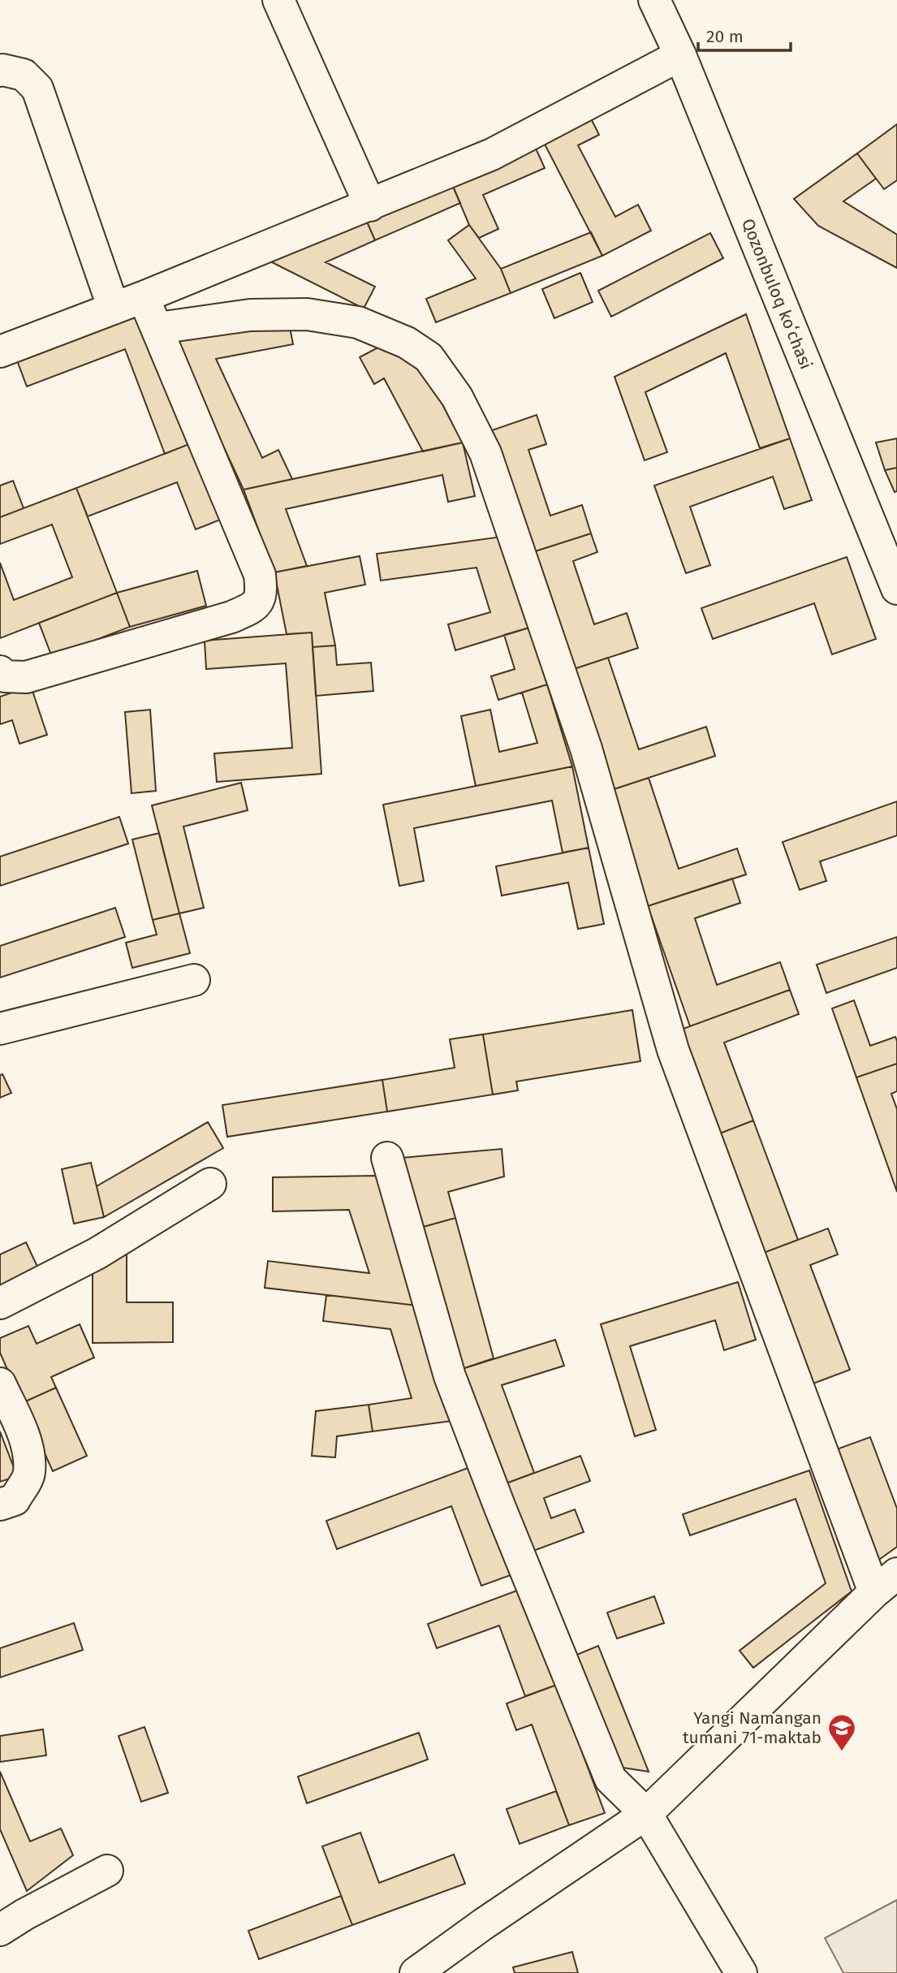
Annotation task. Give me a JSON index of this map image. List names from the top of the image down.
{
  "streets": {
    "street": ["Qozonbuloq koʻchasi"]
  },
  "places": {
    "school or university": ["Yangi Namangan tumani 71-maktab"]
  },
  "scale_bar": "20 m"
}
